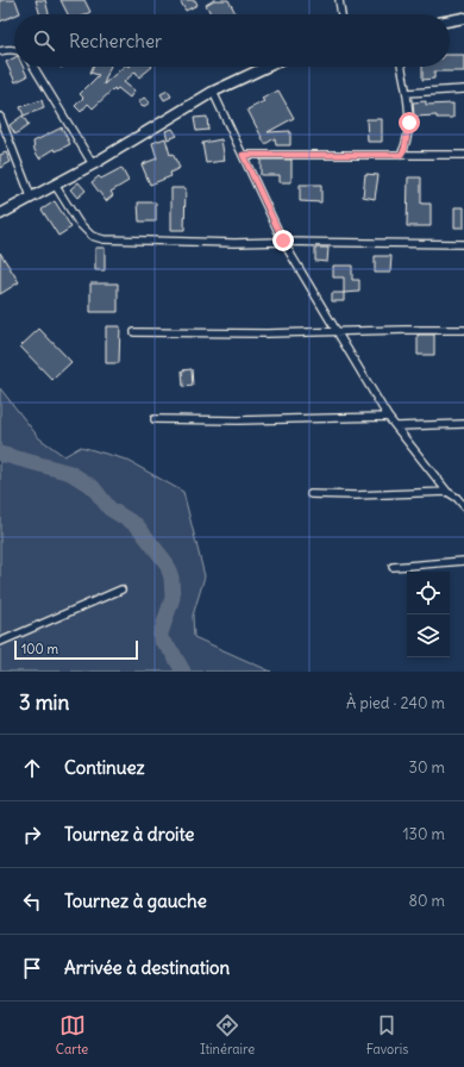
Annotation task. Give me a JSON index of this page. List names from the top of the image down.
{
  "scale_bar": "100 m",
  "page": {
    "search": "Rechercher",
    "scale": "100 m",
    "heading": ["3 min", "À pied · 240 m"],
    "list": [
      ["Continuez", "30 m"],
      ["Tournez à droite", "130 m"],
      ["Tournez à gauche", "80 m"],
      "Arrivée à destination"
    ],
    "nav": ["Carte", "Itinéraire", "Favoris"]
  }
}
